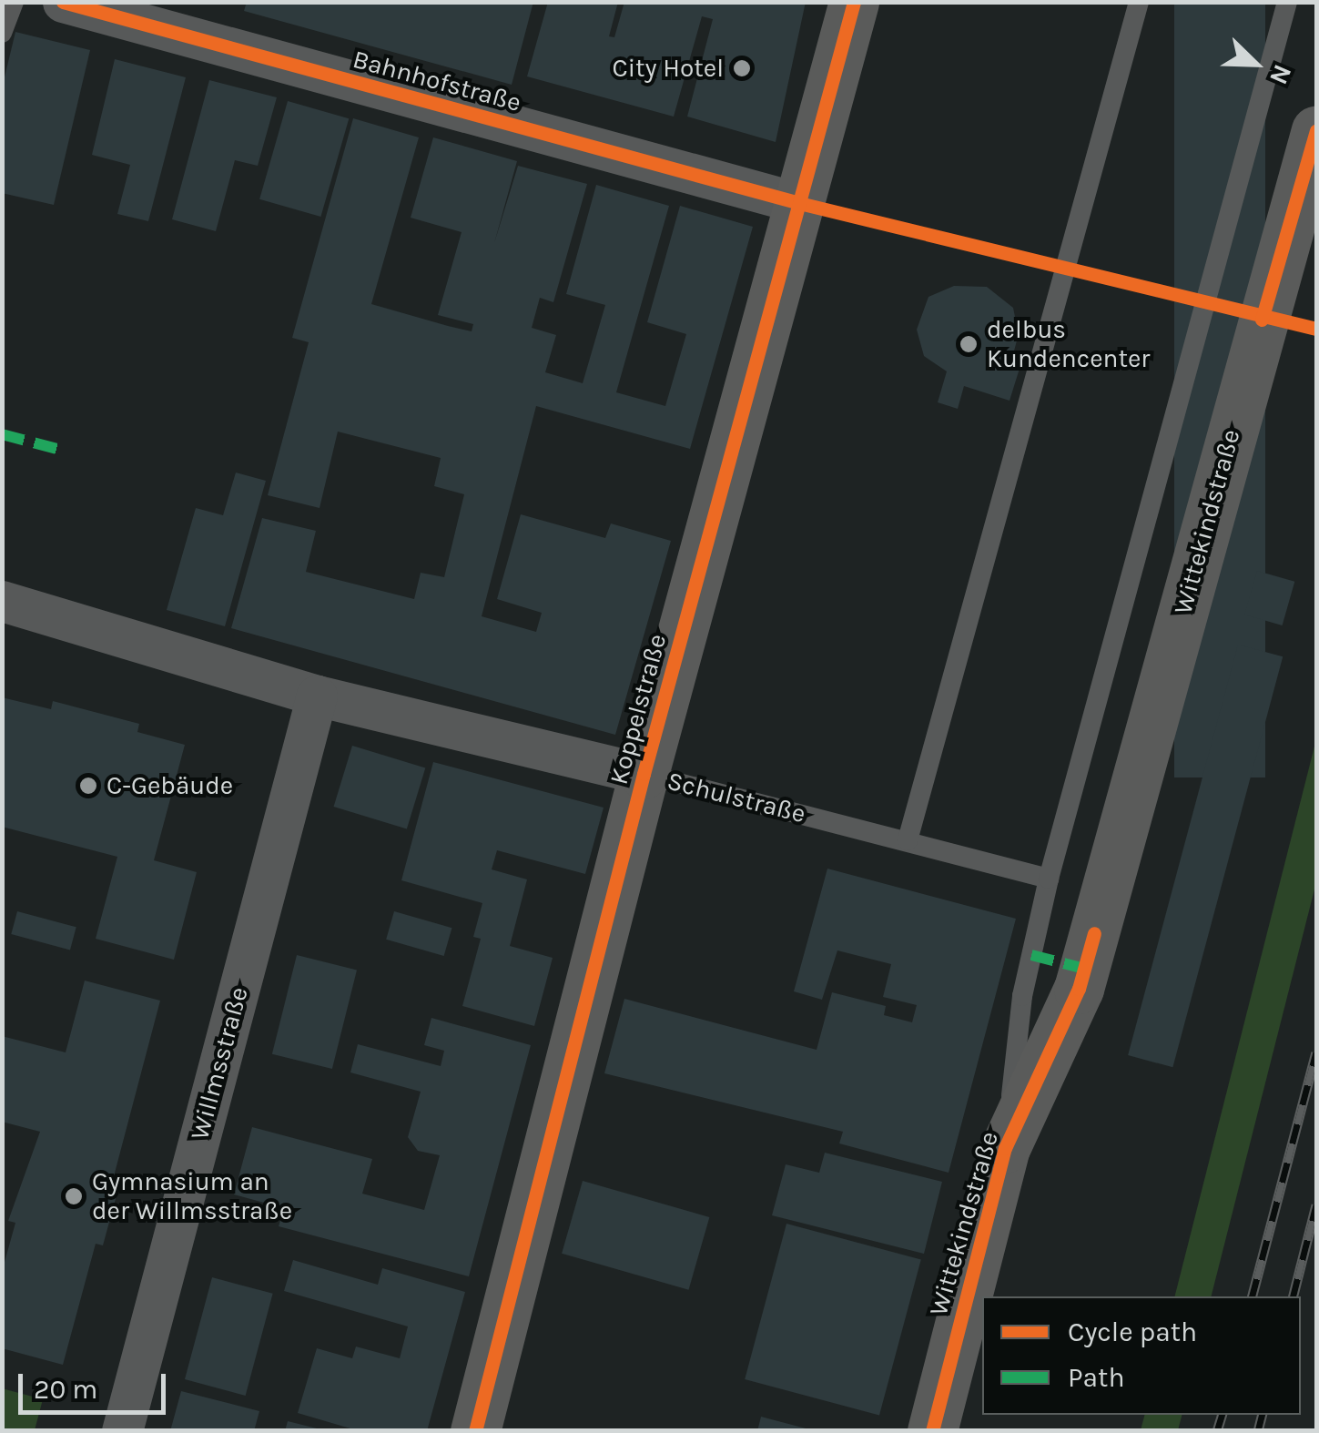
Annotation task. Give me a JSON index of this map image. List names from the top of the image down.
{
  "streets": {
    "street": [
      "Bahnhofstraße",
      "Wittekindstraße",
      "Koppelstraße",
      "Schulstraße",
      "Willmsstraße"
    ]
  },
  "crossings": [
    ["Bahnhofstraße", "Koppelstraße"],
    ["Koppelstraße", "Schulstraße"],
    ["Schulstraße", "Willmsstraße"]
  ],
  "places": [
    "City Hotel",
    "delbus Kundencenter",
    "C-Gebäude",
    "Gymnasium an der Willmsstraße"
  ],
  "legend": ["Cycle path", "Path"],
  "scale_bar": "20 m",
  "north": "bottom right"
}
